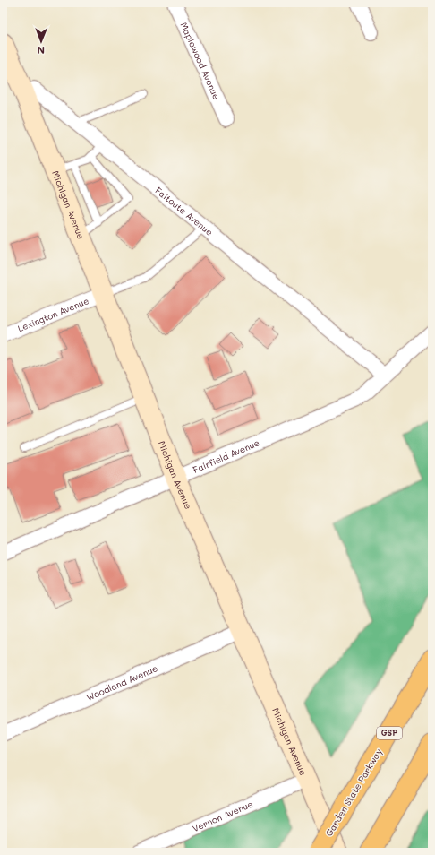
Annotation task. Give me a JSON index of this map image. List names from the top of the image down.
{
  "streets": {
    "highway": ["GSP", "Garden State Parkway"],
    "street": [
      "Maplewood Avenue",
      "Michigan Avenue",
      "Faitoute Avenue",
      "Lexington Avenue",
      "Fairfield Avenue",
      "Woodland Avenue",
      "Vernon Avenue"
    ]
  },
  "crossings": [
    ["Michigan Avenue", "Faitoute Avenue"],
    ["Michigan Avenue", "Lexington Avenue"],
    ["Michigan Avenue", "Fairfield Avenue"],
    ["Michigan Avenue", "Woodland Avenue"],
    ["Michigan Avenue", "Vernon Avenue"],
    ["Faitoute Avenue", "Fairfield Avenue"]
  ],
  "north": "bottom"
}
